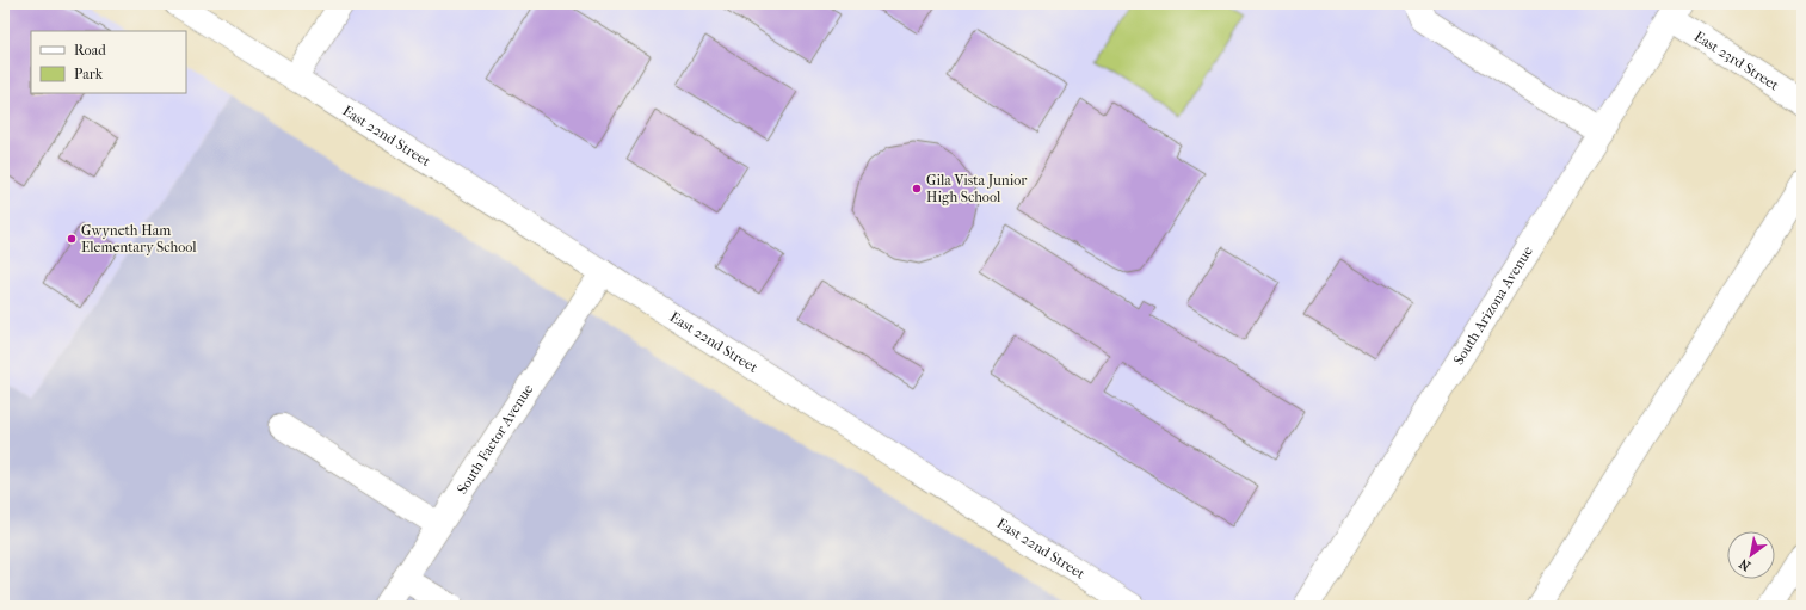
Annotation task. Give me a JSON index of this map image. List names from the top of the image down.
{
  "streets": {
    "street": [
      "East 23rd Street",
      "East 22nd Street",
      "South Arizona Avenue",
      "South Factor Avenue"
    ]
  },
  "crossings": [
    ["East 23rd Street", "South Arizona Avenue"],
    ["East 22nd Street", "South Factor Avenue"]
  ],
  "places": ["Gila Vista Junior High School", "Gwyneth Ham Elementary School"],
  "legend": ["Road", "Park"],
  "north": "bottom left"
}
